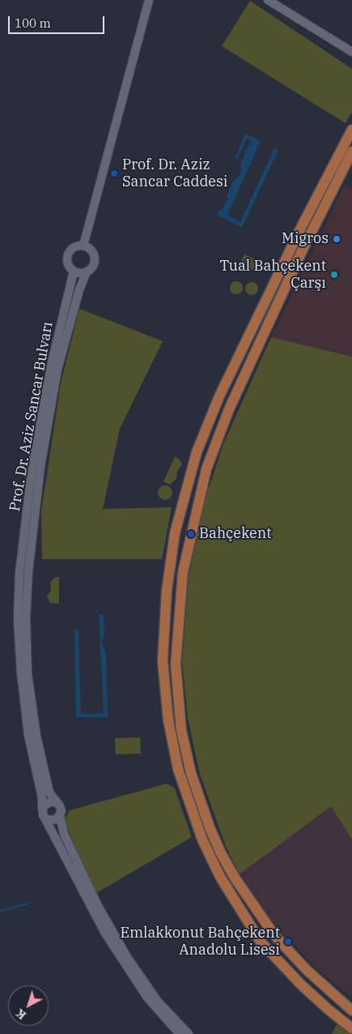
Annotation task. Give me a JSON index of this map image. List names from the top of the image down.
{
  "streets": {
    "street": ["Prof. Dr. Aziz Sancar Bulvarı"]
  },
  "places": [
    "Prof. Dr. Aziz Sancar Caddesi",
    "Migros",
    "Tual Bahçekent Çarşı",
    "Bahçekent",
    "Emlakkonut Bahçekent Anadolu Lisesi"
  ],
  "scale_bar": "100 m",
  "north": "bottom left"
}
